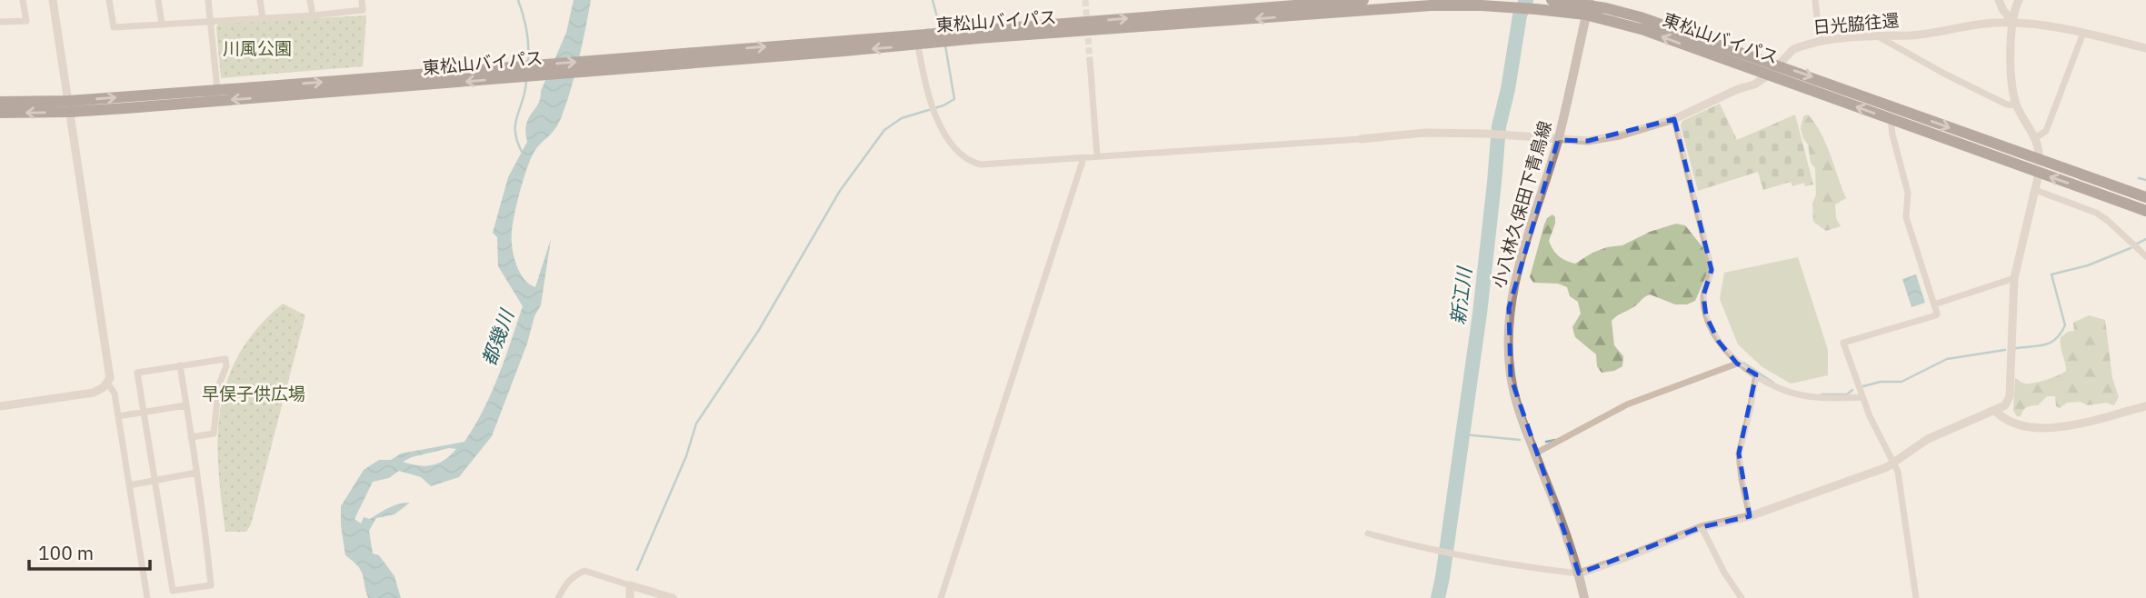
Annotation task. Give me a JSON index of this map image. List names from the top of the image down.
{
  "streets": {
    "highway": ["東松山バイパス"],
    "main road": ["小八林久保田下青鳥線"],
    "street": ["日光脇往還"]
  },
  "crossings": [
    ["東松山バイパス", "日光脇往還"],
    ["東松山バイパス", "小八林久保田下青鳥線"],
    ["日光脇往還", "小八林久保田下青鳥線"]
  ],
  "water": ["新江川", "都幾川"],
  "parks": ["川風公園", "早俣子供広場"],
  "scale_bar": "100 m"
}
